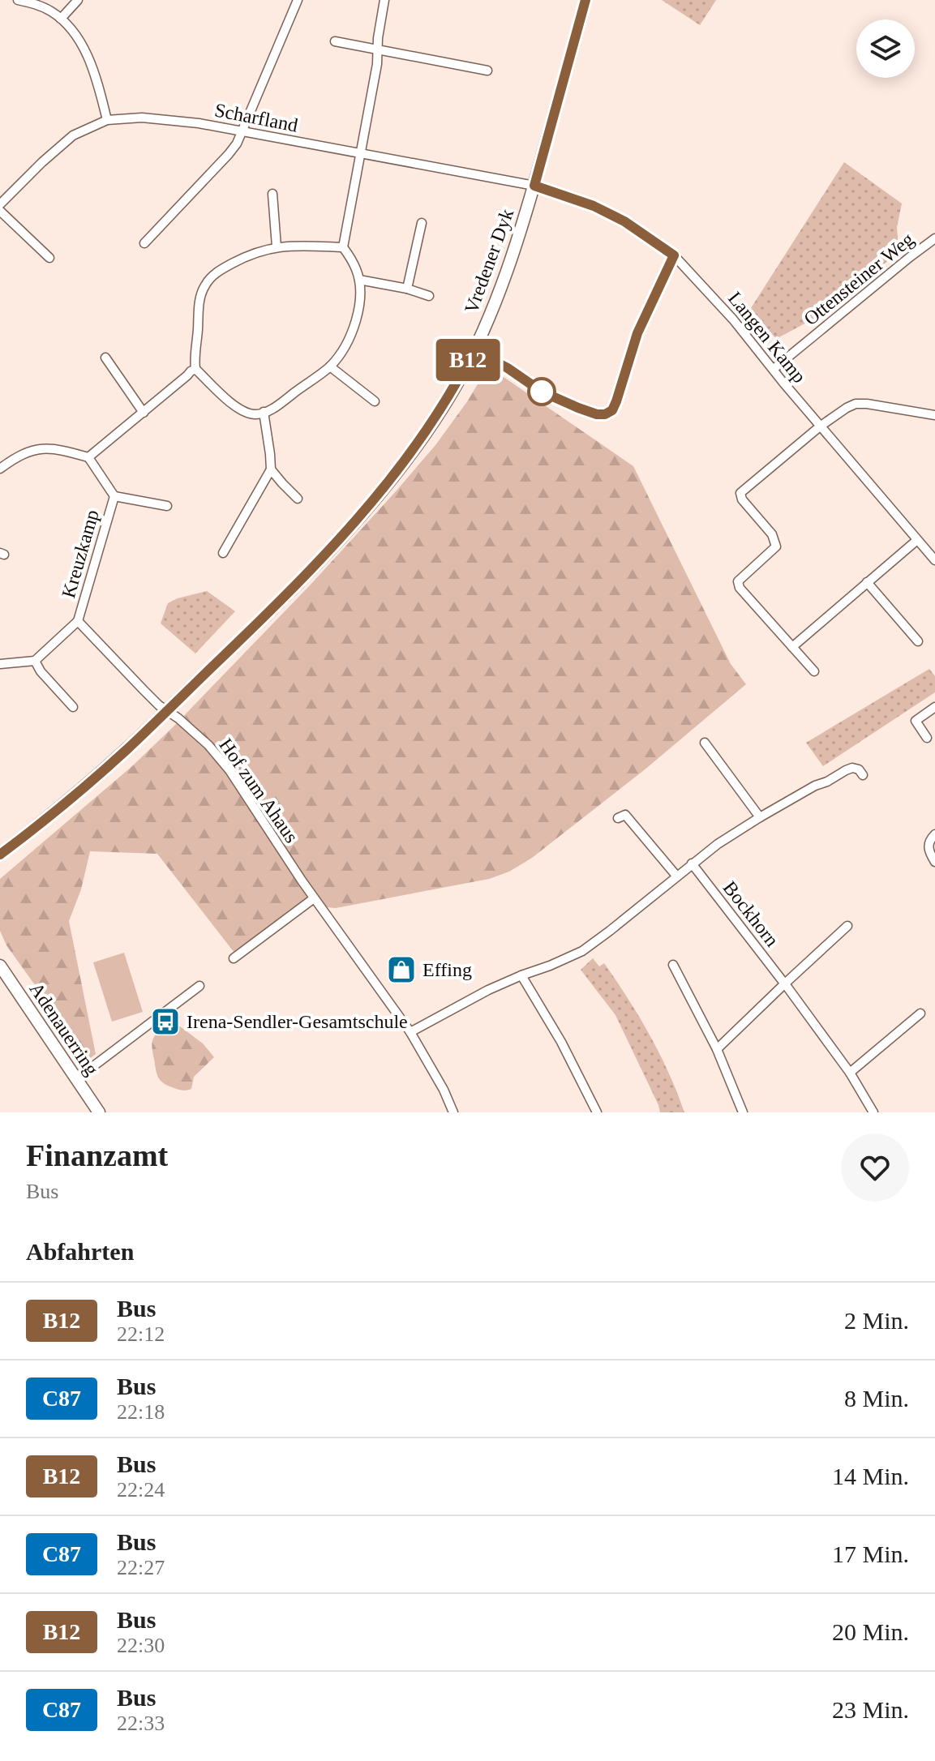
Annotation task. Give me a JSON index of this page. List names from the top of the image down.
{
  "streets": {
    "main road": ["Vredener Dyk", "Adenauerring"],
    "street": [
      "Scharfland",
      "Ottensteiner Weg",
      "Langen Kamp",
      "Kreuzkamp",
      "Hof zum Ahaus",
      "Bockhorn"
    ]
  },
  "crossings": [
    ["Scharfland", "Vredener Dyk"],
    ["Scharfland", "Langen Kamp"],
    ["Vredener Dyk", "Langen Kamp"],
    ["Vredener Dyk", "Kreuzkamp"],
    ["Vredener Dyk", "Hof zum Ahaus"],
    ["Ottensteiner Weg", "Langen Kamp"],
    ["Kreuzkamp", "Hof zum Ahaus"]
  ],
  "places": {
    "shop": ["Effing"],
    "bus stop": ["Irena-Sendler-Gesamtschule"]
  },
  "lines": ["bus line B12"],
  "page": {
    "on_map": "B12",
    "heading": [
      ["Finanzamt", "Bus"],
      "Abfahrten"
    ],
    "list": [
      {
        "mark": "B12",
        "name": "Bus",
        "note": "22:12",
        "value": "2 Min."
      },
      {
        "mark": "C87",
        "name": "Bus",
        "note": "22:18",
        "value": "8 Min."
      },
      {
        "mark": "B12",
        "name": "Bus",
        "note": "22:24",
        "value": "14 Min."
      },
      {
        "mark": "C87",
        "name": "Bus",
        "note": "22:27",
        "value": "17 Min."
      },
      {
        "mark": "B12",
        "name": "Bus",
        "note": "22:30",
        "value": "20 Min."
      },
      {
        "mark": "C87",
        "name": "Bus",
        "note": "22:33",
        "value": "23 Min."
      }
    ]
  }
}
